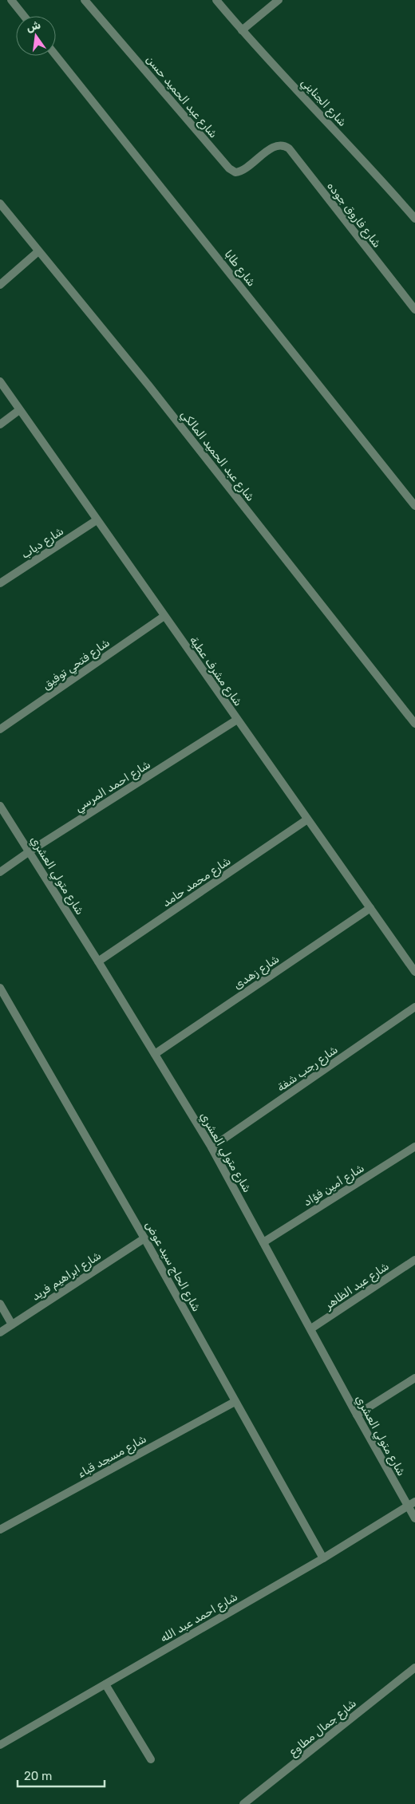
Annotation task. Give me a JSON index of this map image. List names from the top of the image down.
{
  "streets": {
    "street": [
      "شارع عبد الحميد حسن",
      "شارع الجنايني",
      "شارع فاروق جوده",
      "شارع طابا",
      "شارع عبد الحميد المالكي",
      "شارع دياب",
      "شارع فتحي توفيق",
      "شارع مشرف عطية",
      "شارع احمد المرسي",
      "شارع متولي العشري",
      "شارع محمد حامد",
      "شارع زهدى",
      "شارع رجب شفة",
      "شارع أمين فؤاد",
      "شارع الحاج سيد عوض",
      "شارع ابراهيم فريد",
      "شارع عبد الظاهر",
      "شارع مسجد قباء",
      "شارع احمد عبد الله",
      "شارع جمال مطاوع"
    ]
  },
  "crossings": [
    ["شارع عبد الحميد حسن", "شارع فاروق جوده"],
    ["شارع دياب", "شارع مشرف عطية"],
    ["شارع فتحي توفيق", "شارع مشرف عطية"],
    ["شارع مشرف عطية", "شارع احمد المرسي"],
    ["شارع مشرف عطية", "شارع محمد حامد"],
    ["شارع مشرف عطية", "شارع زهدى"],
    ["شارع احمد المرسي", "شارع متولي العشري"],
    ["شارع متولي العشري", "شارع محمد حامد"],
    ["شارع متولي العشري", "شارع زهدى"],
    ["شارع متولي العشري", "شارع رجب شفة"],
    ["شارع متولي العشري", "شارع أمين فؤاد"],
    ["شارع متولي العشري", "شارع عبد الظاهر"],
    ["شارع متولي العشري", "شارع احمد عبد الله"],
    ["شارع الحاج سيد عوض", "شارع ابراهيم فريد"],
    ["شارع الحاج سيد عوض", "شارع مسجد قباء"],
    ["شارع الحاج سيد عوض", "شارع احمد عبد الله"]
  ],
  "scale_bar": "20 m",
  "north": "top"
}
